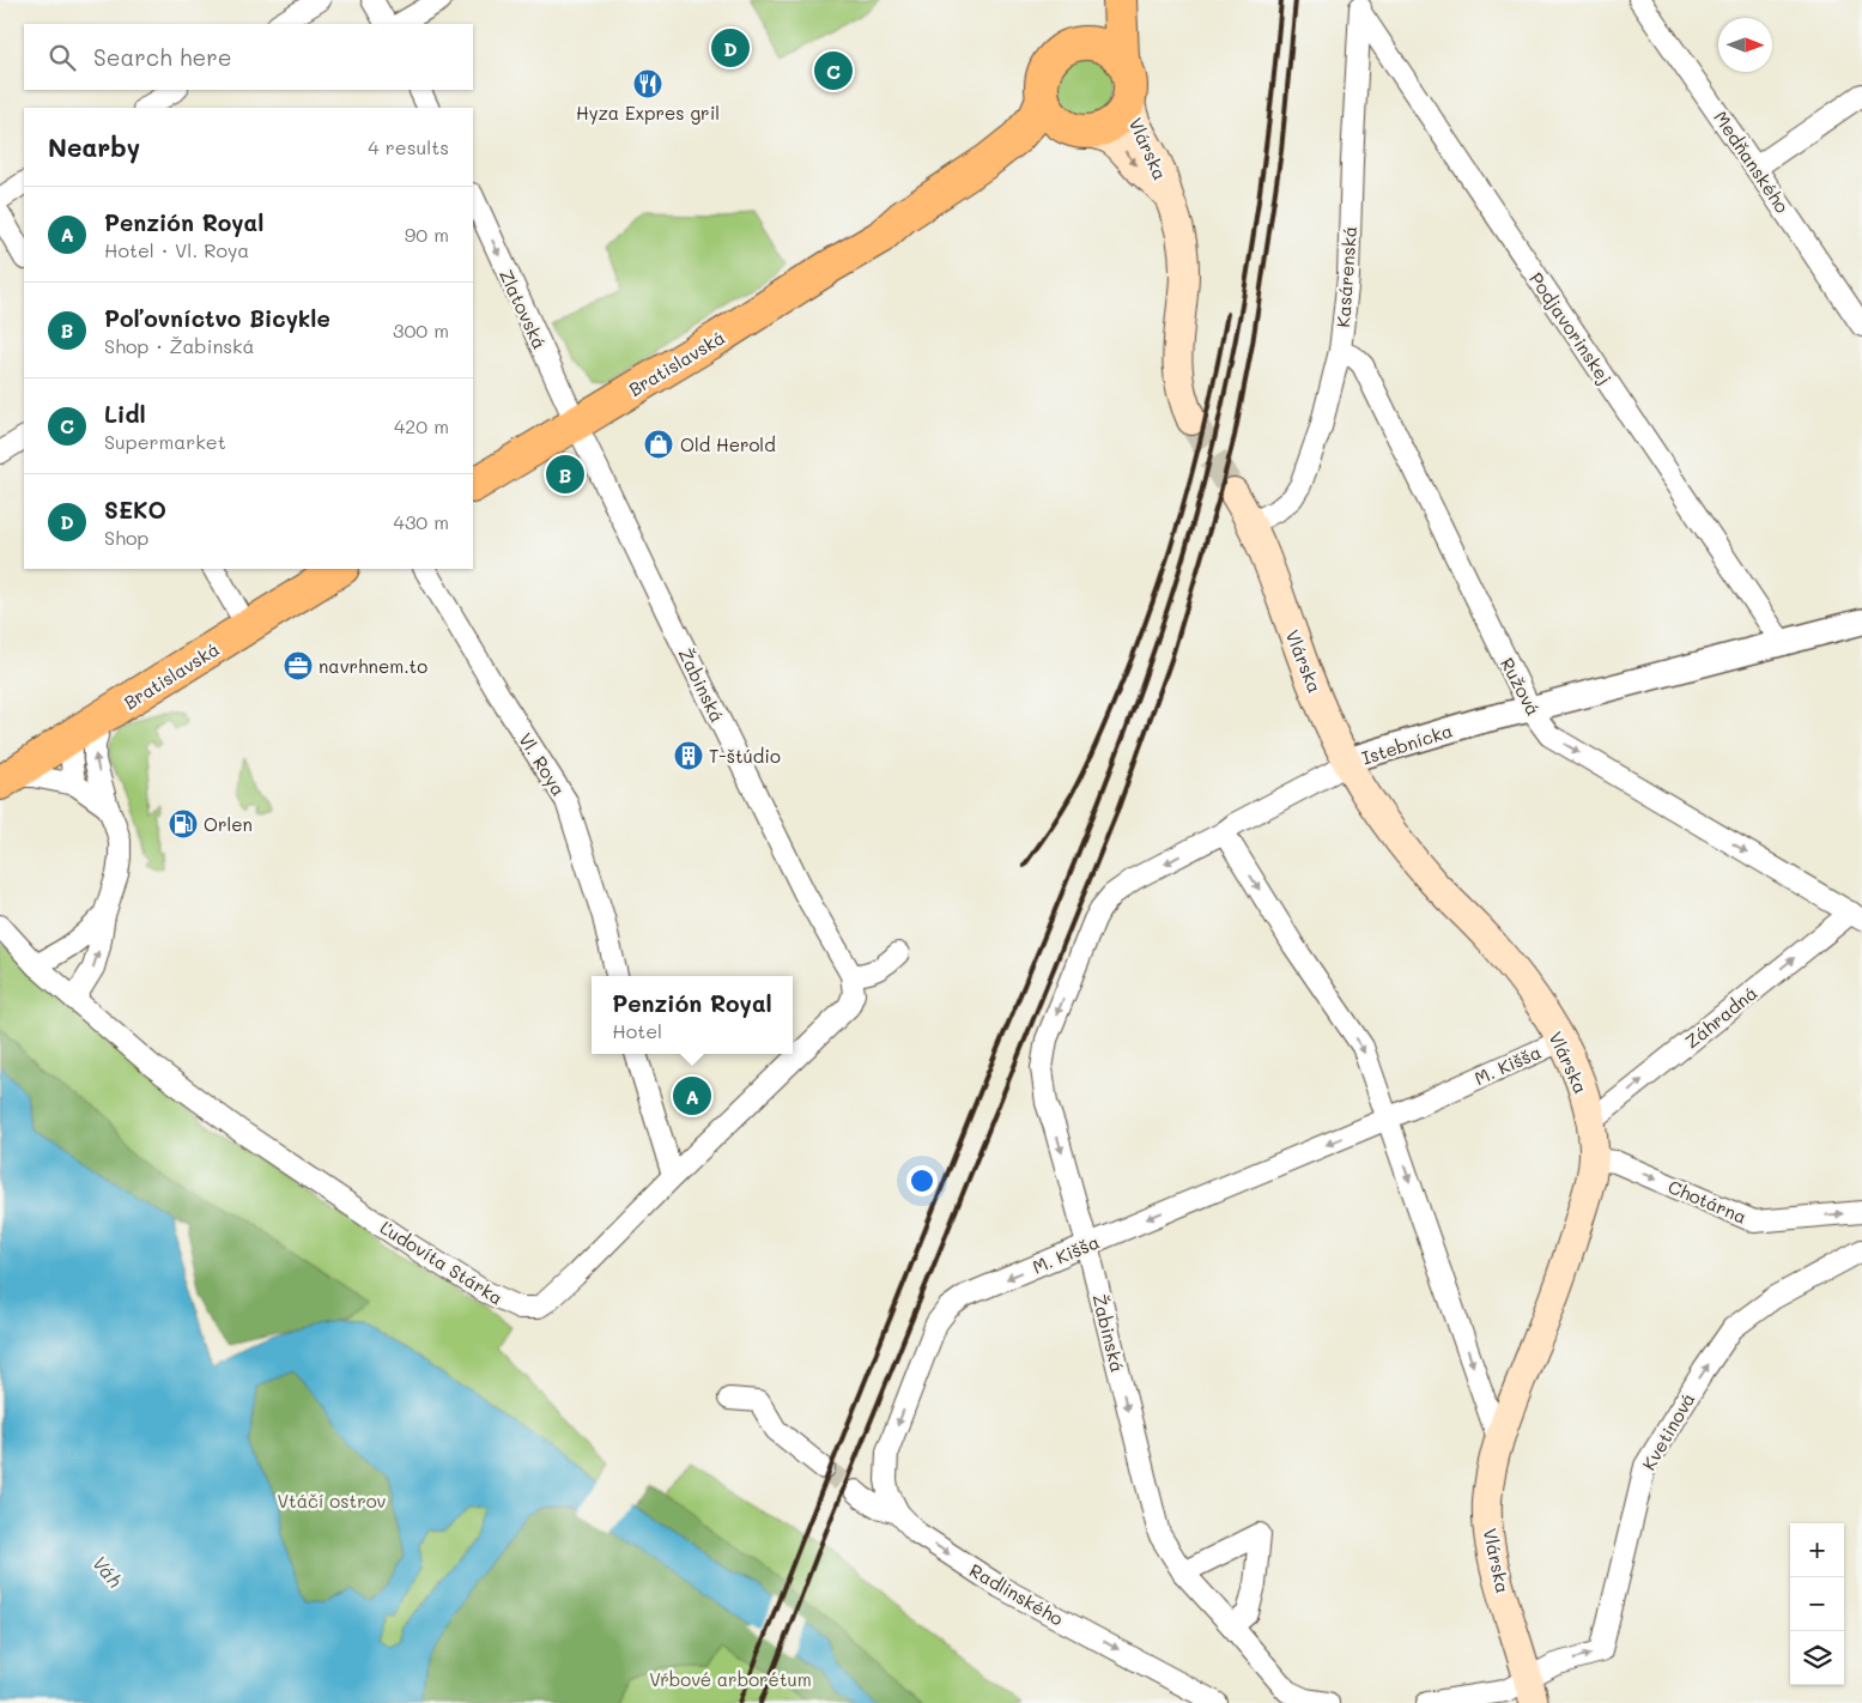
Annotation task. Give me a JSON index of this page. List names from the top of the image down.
{
  "streets": {
    "main road": ["Vlárska", "Bratislavská"],
    "street": [
      "Medňanského",
      "Kasárenská",
      "Zlatovská",
      "Podjavorinskej",
      "Žabinská",
      "Ružová",
      "Istebnícka",
      "Vl. Roya",
      "Záhradná",
      "M. Kišša",
      "Chotárna",
      "Ľudovíta Stárka",
      "Kvetinová",
      "Radlinského"
    ]
  },
  "crossings": [
    ["Vlárska", "Kasárenská"],
    ["Vlárska", "Bratislavská"],
    ["Vlárska", "Istebnícka"],
    ["Vlárska", "Záhradná"],
    ["Vlárska", "M. Kišša"],
    ["Vlárska", "Chotárna"],
    ["Vlárska", "Kvetinová"],
    ["Kasárenská", "Podjavorinskej"],
    ["Kasárenská", "Ružová"],
    ["Zlatovská", "Bratislavská"],
    ["Zlatovská", "Žabinská"],
    ["Podjavorinskej", "Istebnícka"],
    ["Bratislavská", "Žabinská"],
    ["Žabinská", "Istebnícka"],
    ["Žabinská", "M. Kišša"],
    ["Žabinská", "Ľudovíta Stárka"],
    ["Ružová", "Istebnícka"],
    ["Ružová", "Záhradná"],
    ["M. Kišša", "Radlinského"]
  ],
  "one_way": [
    "Zlatovská",
    "Žabinská",
    "Ružová",
    "Záhradná",
    "M. Kišša",
    "Chotárna",
    "Kvetinová",
    "Radlinského"
  ],
  "water": ["Váh"],
  "parks": ["Vtáčí ostrov", "Vŕbové arborétum"],
  "places": {
    "restaurant": ["Hyza Expres gril"],
    "shop": ["Old Herold"],
    "office": ["navrhnem.to"],
    "building": ["T-štúdio"],
    "fuel station": ["Orlen"]
  },
  "north": "right",
  "page": {
    "search": "Search here",
    "pins": [
      "D",
      "C",
      "B",
      "A"
    ],
    "heading": ["Nearby", "4 results"],
    "list": [
      {
        "mark": "A",
        "name": "Penzión Royal",
        "note": "Hotel · Vl. Roya",
        "value": "90 m"
      },
      {
        "mark": "B",
        "name": "Poľovníctvo Bicykle",
        "note": "Shop · Žabinská",
        "value": "300 m"
      },
      {
        "mark": "C",
        "name": "Lidl",
        "note": "Supermarket",
        "value": "420 m"
      },
      {
        "mark": "D",
        "name": "SEKO",
        "note": "Shop",
        "value": "430 m"
      }
    ],
    "popup": ["Penzión Royal", "Hotel"],
    "map_buttons": ["+", "−"]
  }
}
